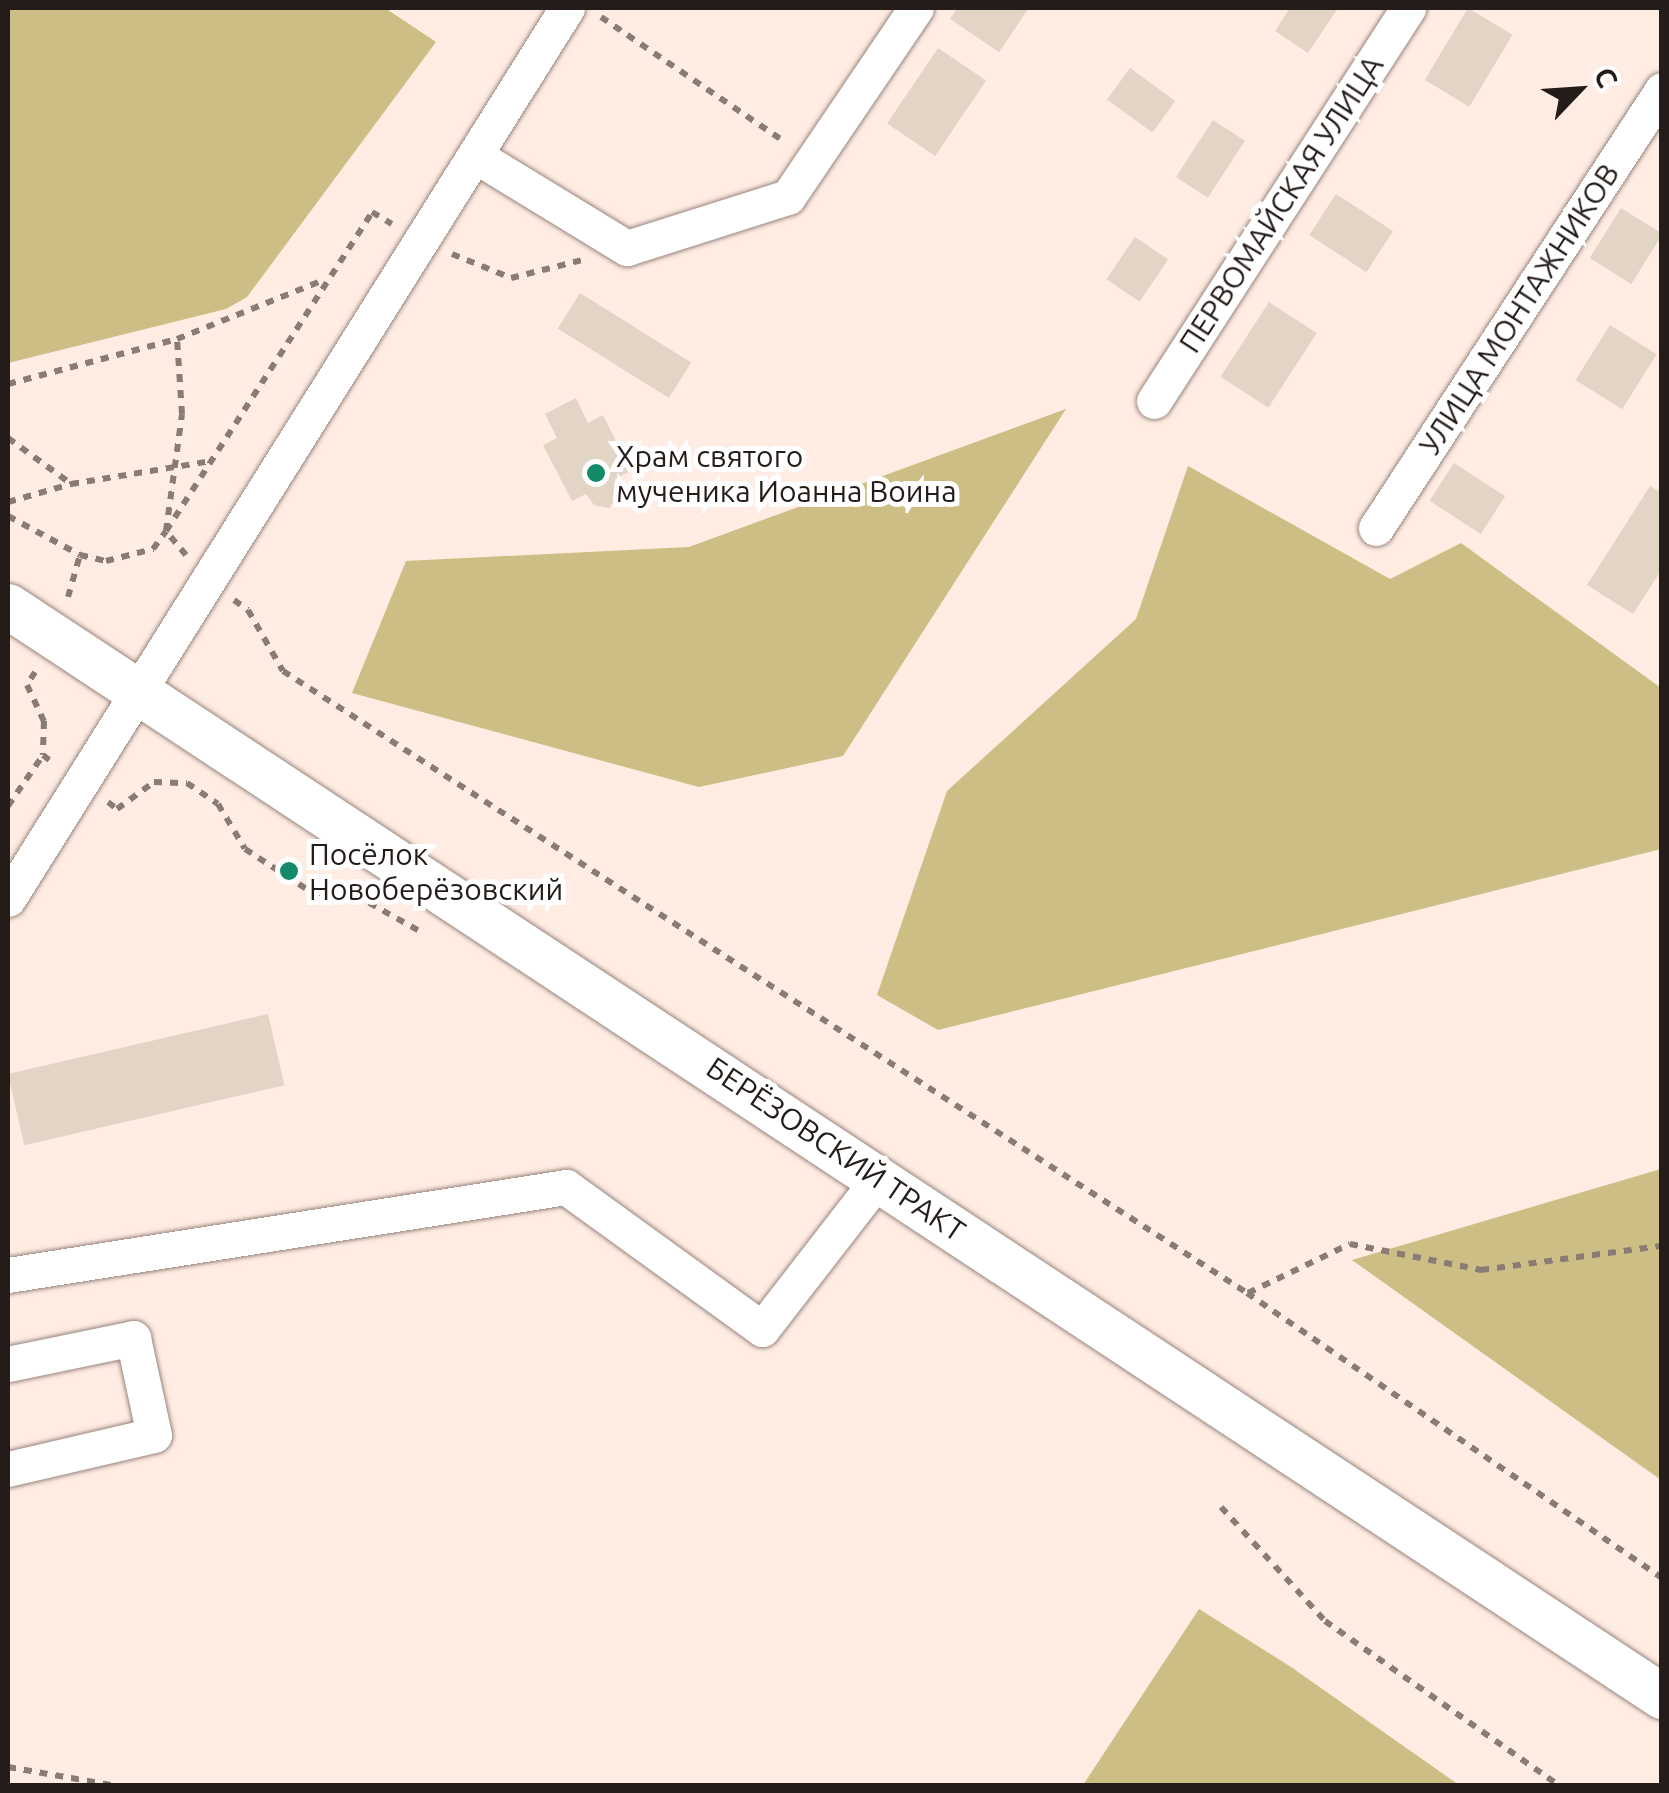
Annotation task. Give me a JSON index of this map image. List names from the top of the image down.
{
  "streets": {
    "main road": ["БЕРЁЗОВСКИЙ ТРАКТ"],
    "street": ["ПЕРВОМАЙСКАЯ УЛИЦА", "УЛИЦА МОНТАЖНИКОВ"]
  },
  "places": ["Храм святого мученика Иоанна Воина", "Посёлок Новоберёзовский"],
  "north": "top right"
}
